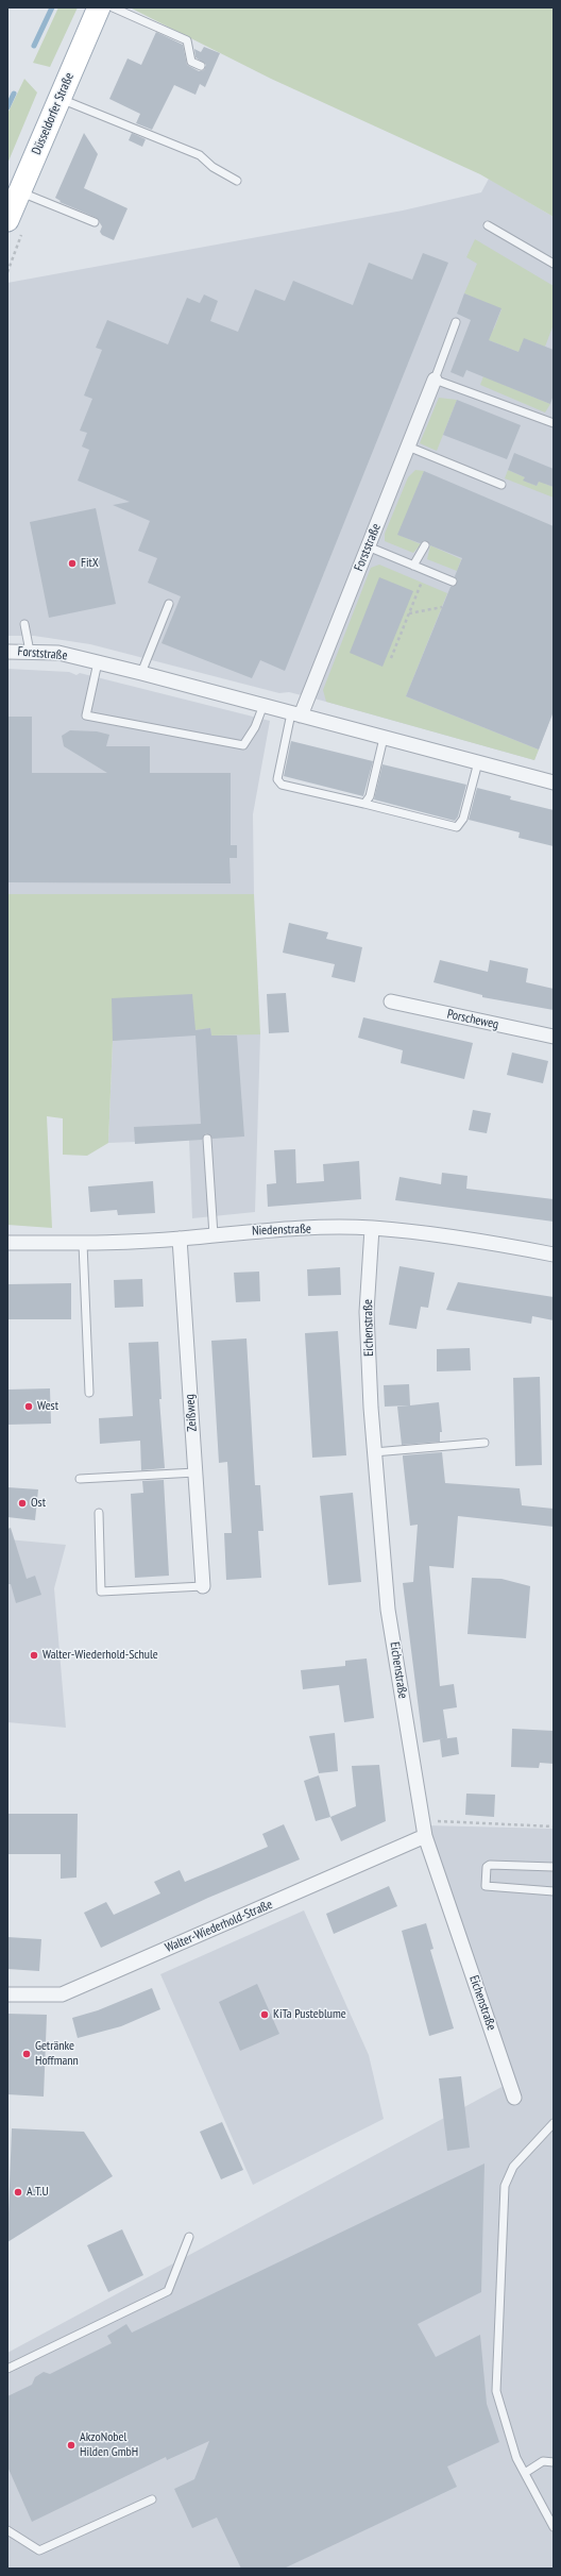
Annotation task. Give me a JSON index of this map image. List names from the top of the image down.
{
  "streets": {
    "main road": ["Düsseldorfer Straße"],
    "street": [
      "Forststraße",
      "Porscheweg",
      "Niedenstraße",
      "Eichenstraße",
      "Zeißweg",
      "Walter-Wiederhold-Straße"
    ]
  },
  "crossings": [
    ["Niedenstraße", "Eichenstraße"],
    ["Niedenstraße", "Zeißweg"],
    ["Eichenstraße", "Walter-Wiederhold-Straße"]
  ],
  "places": [
    "FitX",
    "West",
    "Ost",
    "Walter-Wiederhold-Schule",
    "KiTa Pusteblume",
    "Getränke Hoffmann",
    "A.T.U",
    "AkzoNobel Hilden GmbH"
  ]
}
